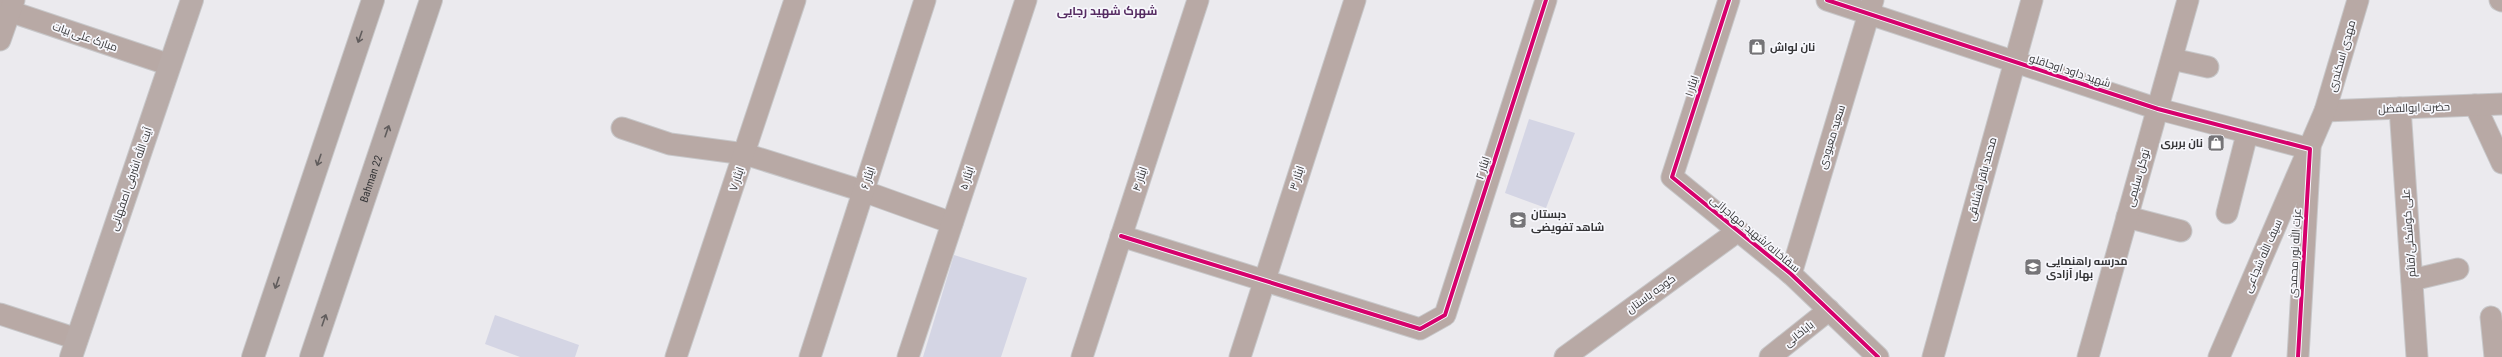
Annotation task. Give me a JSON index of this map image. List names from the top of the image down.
{
  "streets": {
    "highway": ["Bahman 22"],
    "main road": ["آیت الله اشرفی اصفهانی"],
    "street": [
      "مبارک علی بیات",
      "مهدی اسکندری",
      "شهید داود اوجاقلو",
      "ایثار ۱",
      "حضرت ابوالفضل",
      "سعید معبودی",
      "ایثار ۲",
      "ایثار ۶",
      "ایثار ۵",
      "ایثار ۳",
      "توکل سلیمی",
      "ایثار ۷",
      "ایثار ۴",
      "محمد باقر قشلاقی",
      "علی کوشکنی/قائم",
      "سقاخانه/شهید مهاجرانی",
      "عزت الله نور محمدی",
      "سیف الله شجاعی",
      "کوچه باستان",
      "باباخانی"
    ]
  },
  "crossings": [
    ["مبارک علی بیات", "آیت الله اشرفی اصفهانی"],
    ["مهدی اسکندری", "حضرت ابوالفضل"],
    ["مهدی اسکندری", "سیف الله شجاعی"],
    ["شهید داود اوجاقلو", "سعید معبودی"],
    ["شهید داود اوجاقلو", "توکل سلیمی"],
    ["شهید داود اوجاقلو", "محمد باقر قشلاقی"],
    ["شهید داود اوجاقلو", "عزت الله نور محمدی"],
    ["شهید داود اوجاقلو", "سیف الله شجاعی"],
    ["ایثار ۱", "سقاخانه/شهید مهاجرانی"],
    ["حضرت ابوالفضل", "علی کوشکنی/قائم"],
    ["حضرت ابوالفضل", "سیف الله شجاعی"],
    ["سعید معبودی", "سقاخانه/شهید مهاجرانی"],
    ["ایثار ۲", "ایثار ۳"],
    ["سقاخانه/شهید مهاجرانی", "کوچه باستان"],
    ["سقاخانه/شهید مهاجرانی", "باباخانی"],
    ["عزت الله نور محمدی", "سیف الله شجاعی"]
  ],
  "districts": ["شهرک شهید رجایی"],
  "places": {
    "shop": ["نان لواش", "نان بربری"],
    "school or university": ["دبستان شاهد تفویضی", "مدرسه راهنمایی بهار آزادی"]
  }
}
